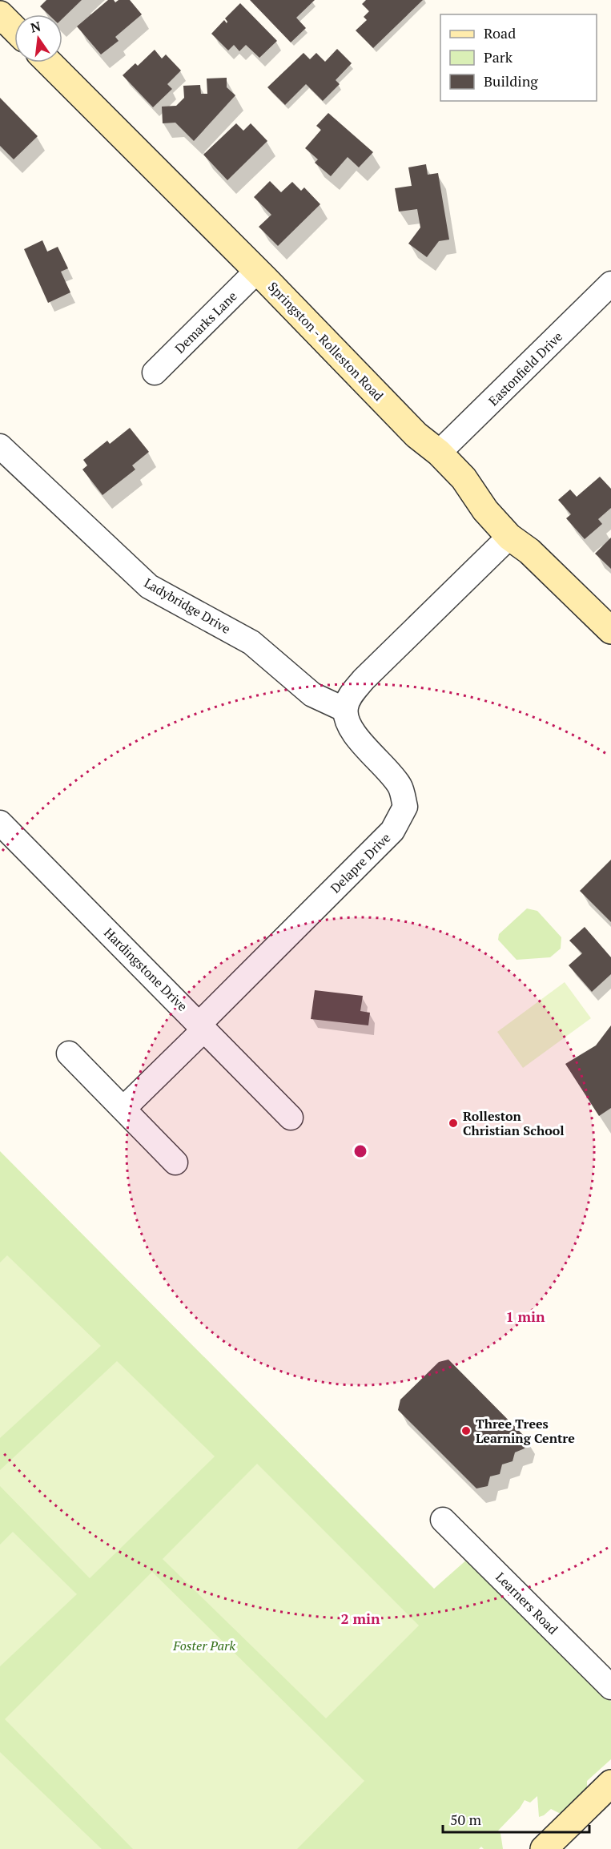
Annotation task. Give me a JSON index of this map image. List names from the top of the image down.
{
  "streets": {
    "main road": ["Springston - Rolleston Road"],
    "street": [
      "Demarks Lane",
      "Eastonfield Drive",
      "Ladybridge Drive",
      "Delapre Drive",
      "Hardingstone Drive",
      "Learners Road"
    ]
  },
  "crossings": [
    ["Demarks Lane", "Springston - Rolleston Road"],
    ["Springston - Rolleston Road", "Eastonfield Drive"],
    ["Ladybridge Drive", "Delapre Drive"],
    ["Delapre Drive", "Hardingstone Drive"]
  ],
  "parks": ["Foster Park"],
  "places": ["Rolleston Christian School", "Three Trees Learning Centre"],
  "legend": ["Road", "Park", "Building"],
  "scale_bar": "50 m",
  "north": "top",
  "rings": ["1 min", "2 min"]
}
